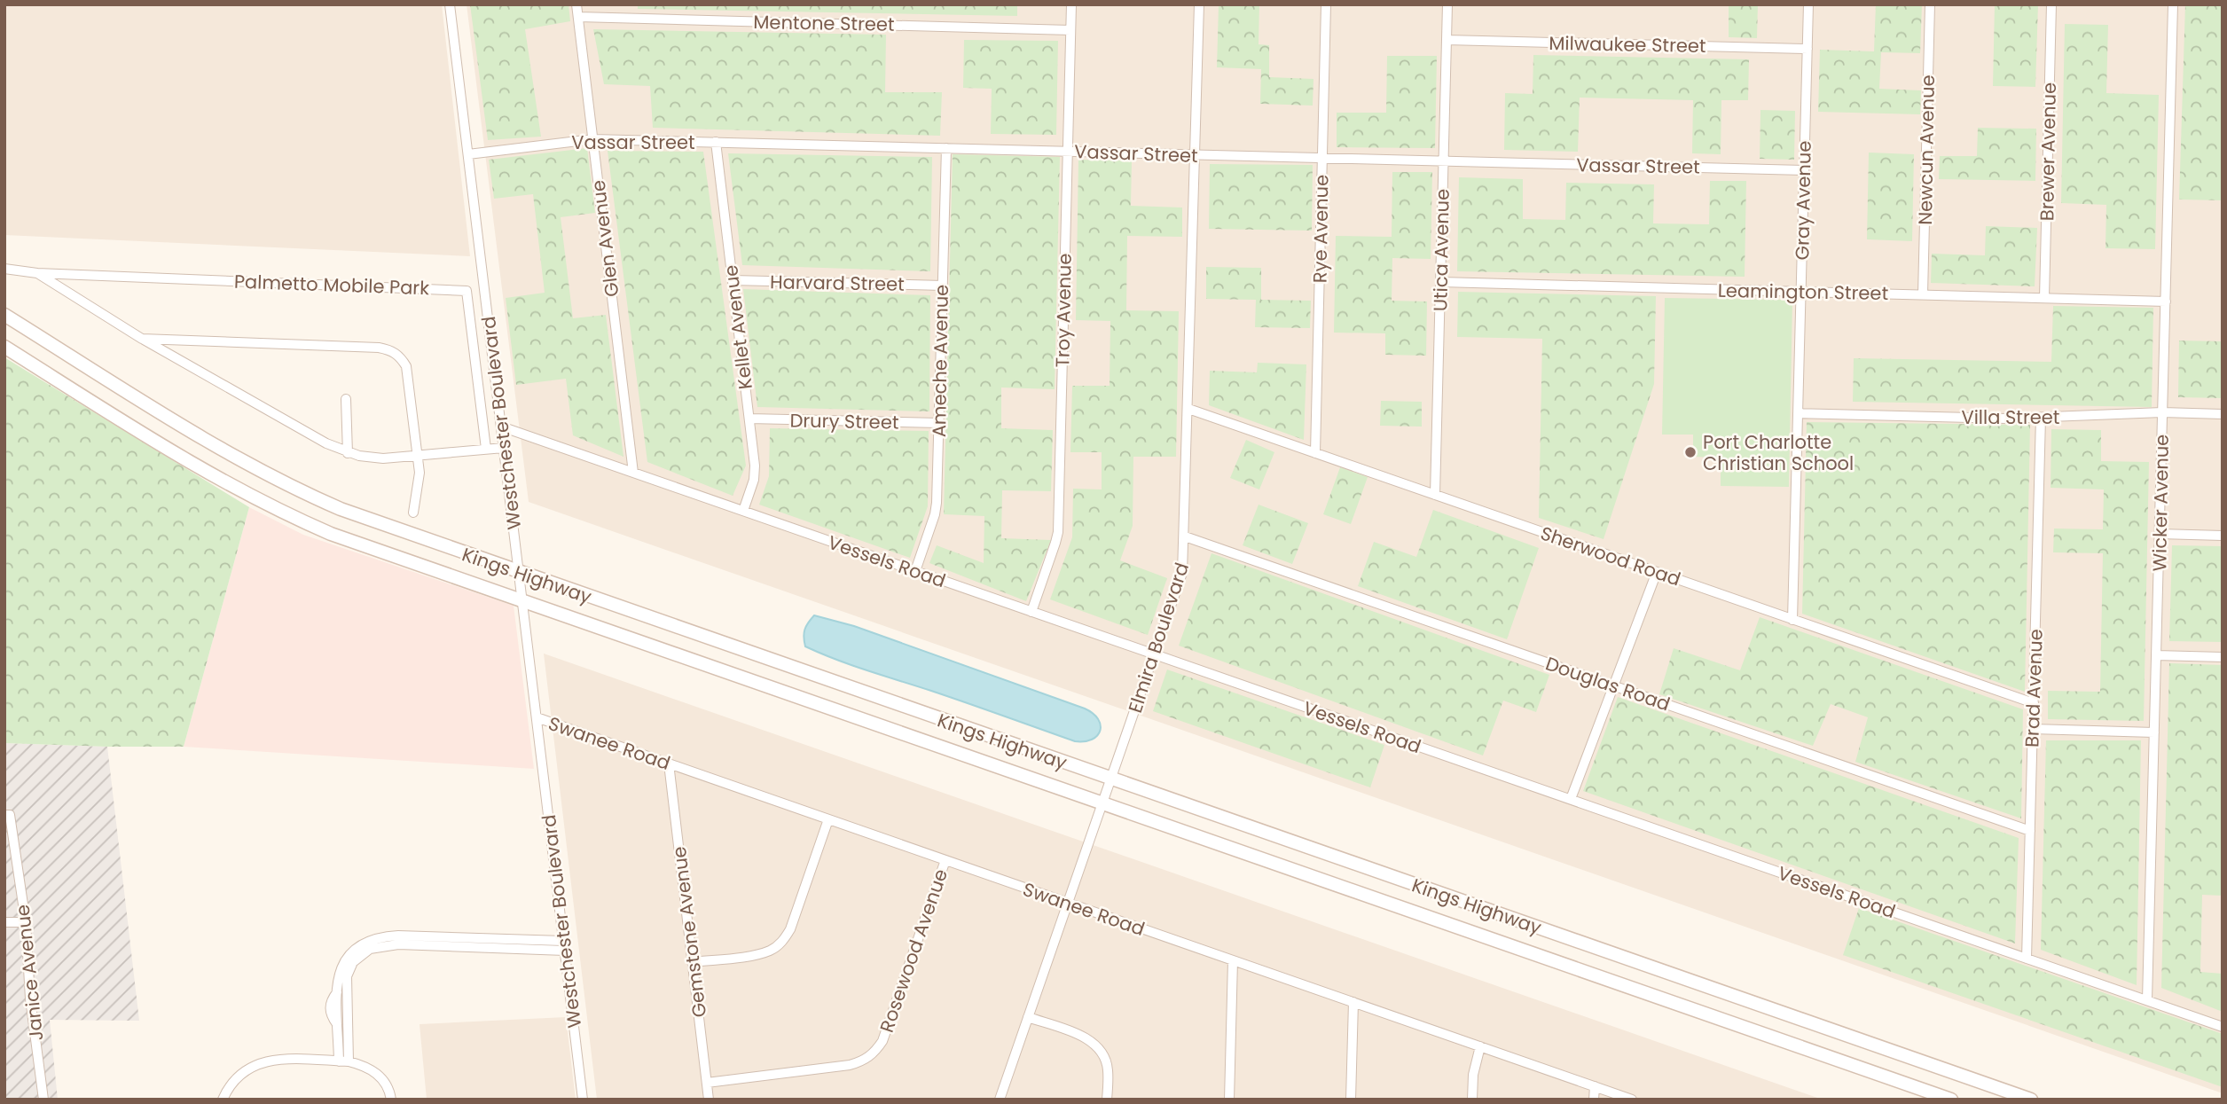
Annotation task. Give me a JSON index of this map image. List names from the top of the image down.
{
  "streets": {
    "main road": ["Kings Highway"],
    "street": [
      "Mentone Street",
      "Milwaukee Street",
      "Vassar Street",
      "Newcun Avenue",
      "Brewer Avenue",
      "Gray Avenue",
      "Rye Avenue",
      "Glen Avenue",
      "Utica Avenue",
      "Harvard Street",
      "Palmetto Mobile Park",
      "Leamington Street",
      "Troy Avenue",
      "Kellet Avenue",
      "Ameche Avenue",
      "Villa Street",
      "Drury Street",
      "Westchester Boulevard",
      "Wicker Avenue",
      "Sherwood Road",
      "Vessels Road",
      "Elmira Boulevard",
      "Douglas Road",
      "Brad Avenue",
      "Swanee Road",
      "Gemstone Avenue",
      "Rosewood Avenue",
      "Janice Avenue"
    ]
  },
  "crossings": [
    ["Mentone Street", "Glen Avenue"],
    ["Mentone Street", "Troy Avenue"],
    ["Milwaukee Street", "Gray Avenue"],
    ["Milwaukee Street", "Utica Avenue"],
    ["Vassar Street", "Gray Avenue"],
    ["Vassar Street", "Rye Avenue"],
    ["Vassar Street", "Glen Avenue"],
    ["Vassar Street", "Utica Avenue"],
    ["Vassar Street", "Troy Avenue"],
    ["Vassar Street", "Kellet Avenue"],
    ["Vassar Street", "Ameche Avenue"],
    ["Vassar Street", "Westchester Boulevard"],
    ["Vassar Street", "Elmira Boulevard"],
    ["Newcun Avenue", "Leamington Street"],
    ["Brewer Avenue", "Leamington Street"],
    ["Gray Avenue", "Leamington Street"],
    ["Gray Avenue", "Villa Street"],
    ["Gray Avenue", "Sherwood Road"],
    ["Rye Avenue", "Sherwood Road"],
    ["Glen Avenue", "Vessels Road"],
    ["Utica Avenue", "Leamington Street"],
    ["Utica Avenue", "Sherwood Road"],
    ["Harvard Street", "Kellet Avenue"],
    ["Harvard Street", "Ameche Avenue"],
    ["Palmetto Mobile Park", "Westchester Boulevard"],
    ["Leamington Street", "Wicker Avenue"],
    ["Troy Avenue", "Vessels Road"],
    ["Kellet Avenue", "Drury Street"],
    ["Kellet Avenue", "Vessels Road"],
    ["Ameche Avenue", "Drury Street"],
    ["Ameche Avenue", "Vessels Road"],
    ["Villa Street", "Wicker Avenue"],
    ["Villa Street", "Brad Avenue"],
    ["Westchester Boulevard", "Vessels Road"],
    ["Westchester Boulevard", "Kings Highway"],
    ["Westchester Boulevard", "Swanee Road"],
    ["Wicker Avenue", "Vessels Road"],
    ["Sherwood Road", "Elmira Boulevard"],
    ["Sherwood Road", "Brad Avenue"],
    ["Vessels Road", "Elmira Boulevard"],
    ["Vessels Road", "Brad Avenue"],
    ["Kings Highway", "Elmira Boulevard"],
    ["Elmira Boulevard", "Douglas Road"],
    ["Elmira Boulevard", "Swanee Road"],
    ["Douglas Road", "Brad Avenue"],
    ["Swanee Road", "Gemstone Avenue"],
    ["Swanee Road", "Rosewood Avenue"],
    ["Gemstone Avenue", "Rosewood Avenue"]
  ],
  "places": ["Port Charlotte Christian School"]
}
